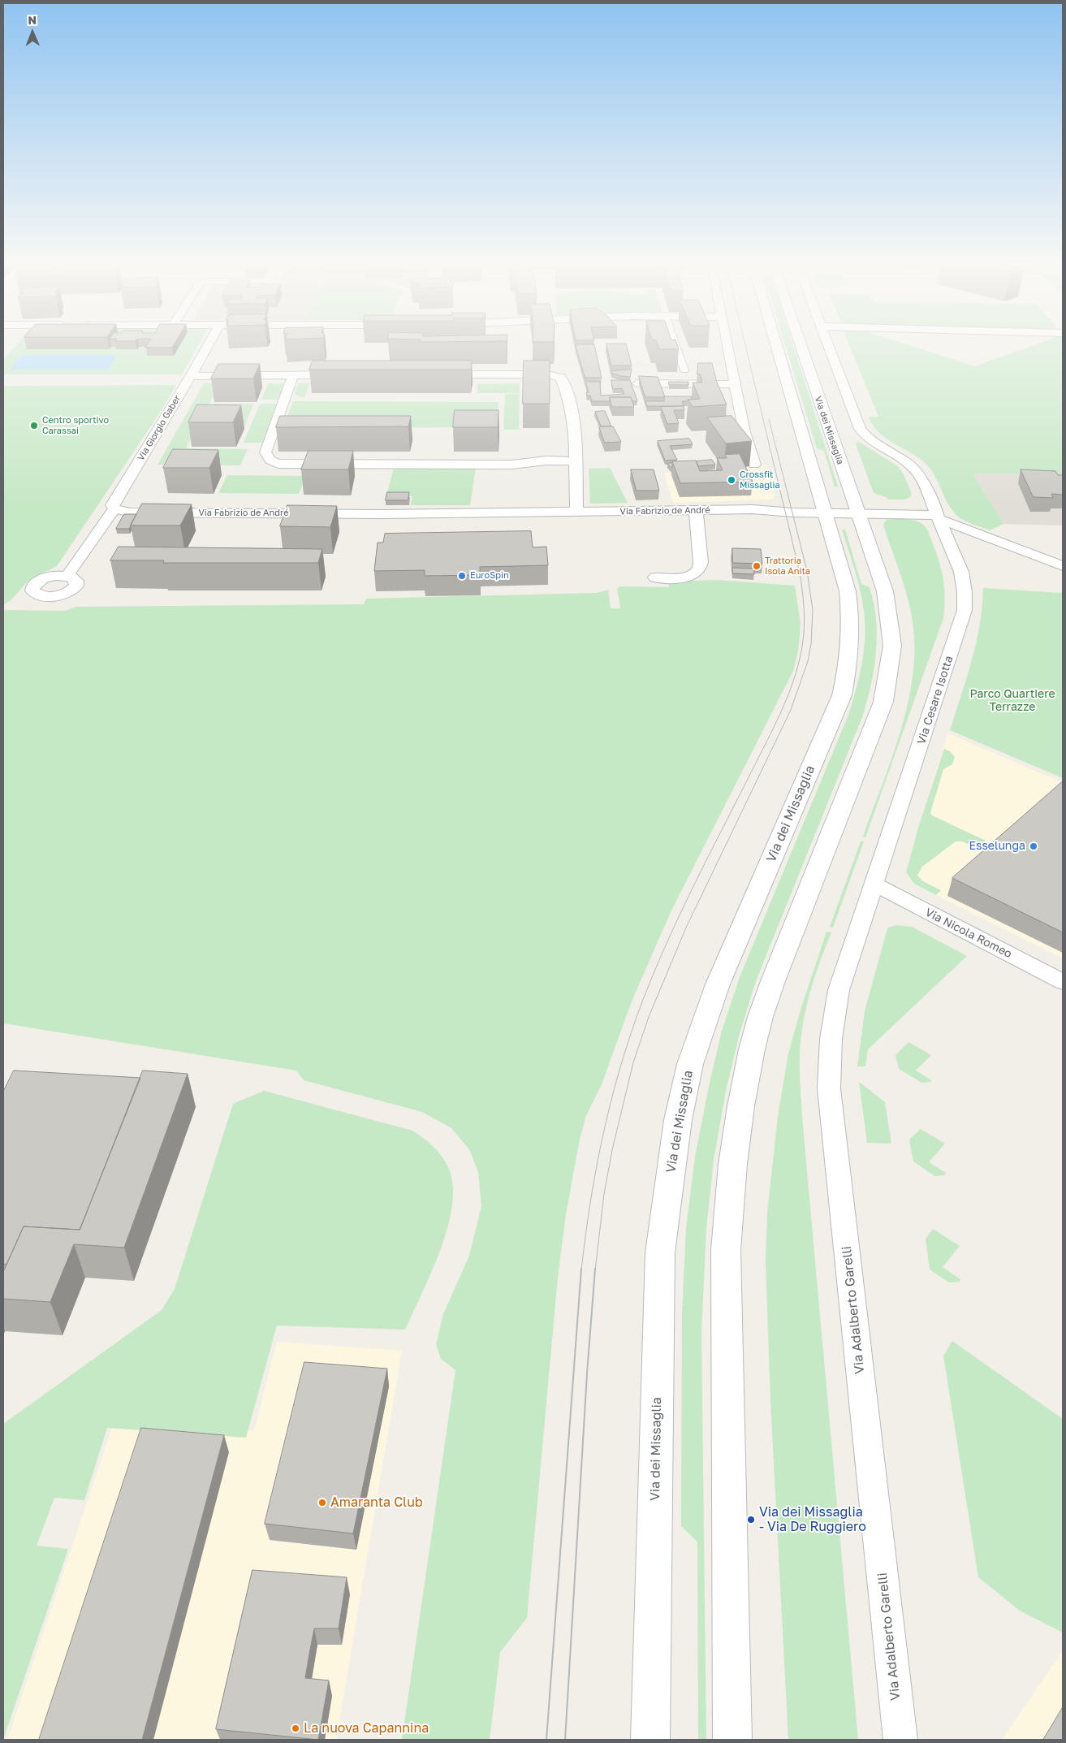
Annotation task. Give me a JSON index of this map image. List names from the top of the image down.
{
  "streets": {
    "main road": ["Via dei Missaglia"],
    "street": [
      "Via Giorgio Gaber",
      "Via Fabrizio de André",
      "Via Cesare Isotta",
      "Via Nicola Romeo",
      "Via Adalberto Garelli"
    ]
  },
  "crossings": [
    ["Via Giorgio Gaber", "Via Fabrizio de André"],
    ["Via dei Missaglia", "Via Fabrizio de André"],
    ["Via Cesare Isotta", "Via Nicola Romeo"],
    ["Via Cesare Isotta", "Via Adalberto Garelli"],
    ["Via Nicola Romeo", "Via Adalberto Garelli"]
  ],
  "parks": ["Parco Quartiere Terrazze"],
  "places": [
    "Centro sportivo Carassai",
    "Crossfit Missaglia",
    "Trattoria Isola Anita",
    "EuroSpin",
    "Esselunga",
    "Amaranta Club",
    "Via dei Missaglia - Via De Ruggiero",
    "La nuova Capannina"
  ],
  "north": "top"
}
